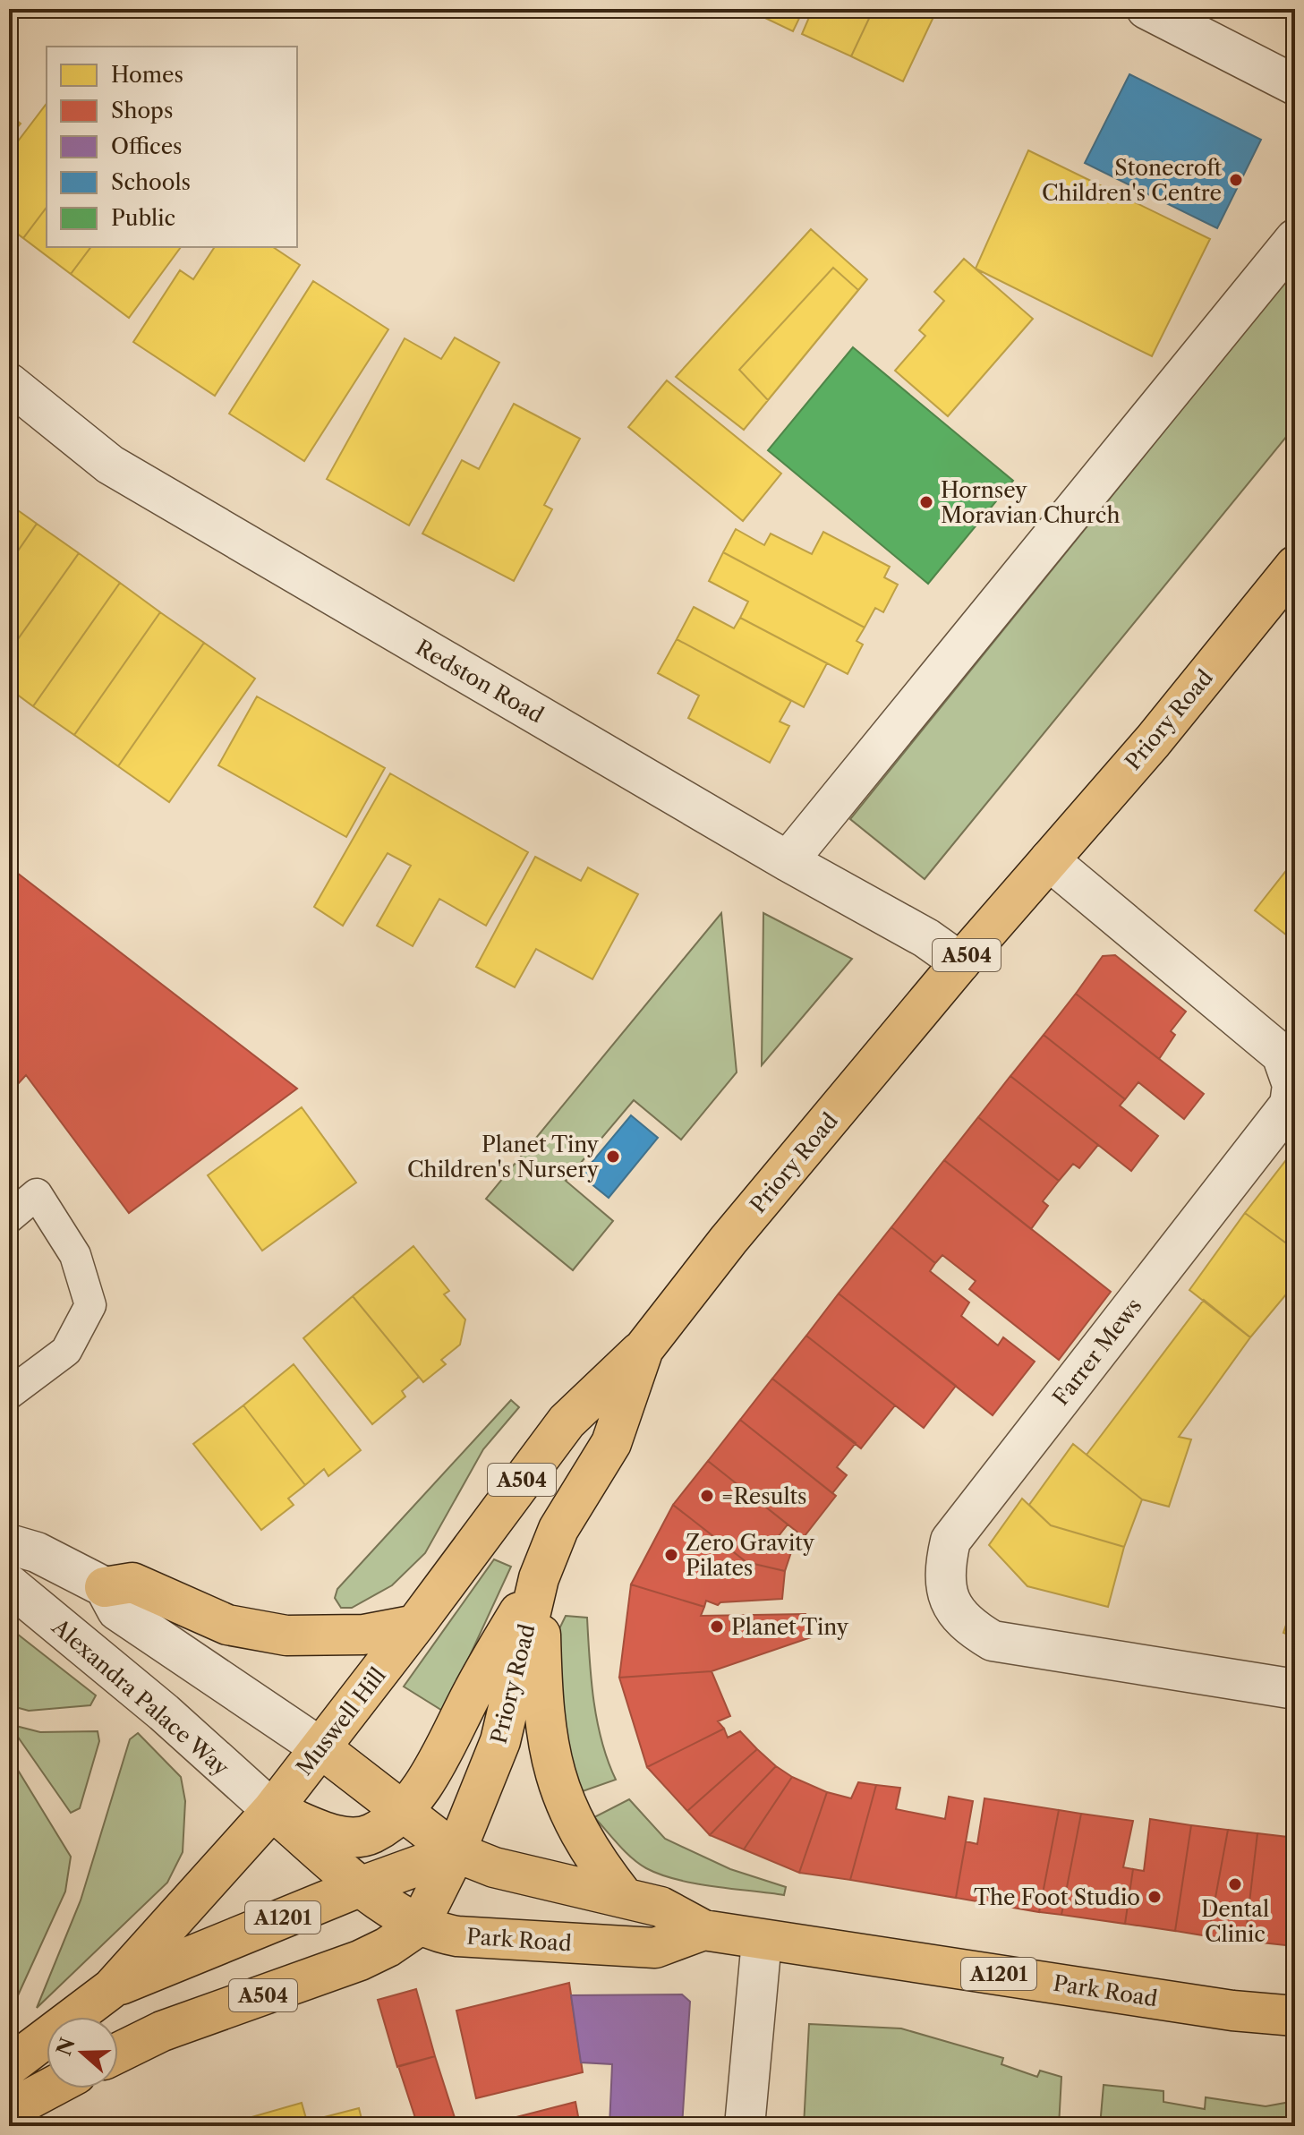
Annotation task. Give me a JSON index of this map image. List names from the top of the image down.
{
  "streets": {
    "main road": [
      "Priory Road",
      "A504",
      "Muswell Hill",
      "A1201",
      "Park Road"
    ],
    "street": ["Redston Road", "Farrer Mews", "Alexandra Palace Way"]
  },
  "crossings": [
    ["Redston Road", "Priory Road"],
    ["Priory Road", "A504"],
    ["Priory Road", "Farrer Mews"],
    ["Priory Road", "Muswell Hill"],
    ["Priory Road", "A1201"],
    ["Priory Road", "Park Road"],
    ["A504", "A1201"],
    ["A504", "Park Road"],
    ["Alexandra Palace Way", "Muswell Hill"],
    ["Alexandra Palace Way", "Park Road"],
    ["Muswell Hill", "A1201"],
    ["Muswell Hill", "Park Road"],
    ["A1201", "Park Road"]
  ],
  "places": [
    "Stonecroft Children's Centre",
    "Hornsey Moravian Church",
    "Planet Tiny Children's Nursery",
    "=Results",
    "Zero Gravity Pilates",
    "Planet Tiny",
    "Dental Clinic",
    "The Foot Studio"
  ],
  "legend": [
    "Homes",
    "Shops",
    "Offices",
    "Schools",
    "Public"
  ],
  "north": "left"
}
